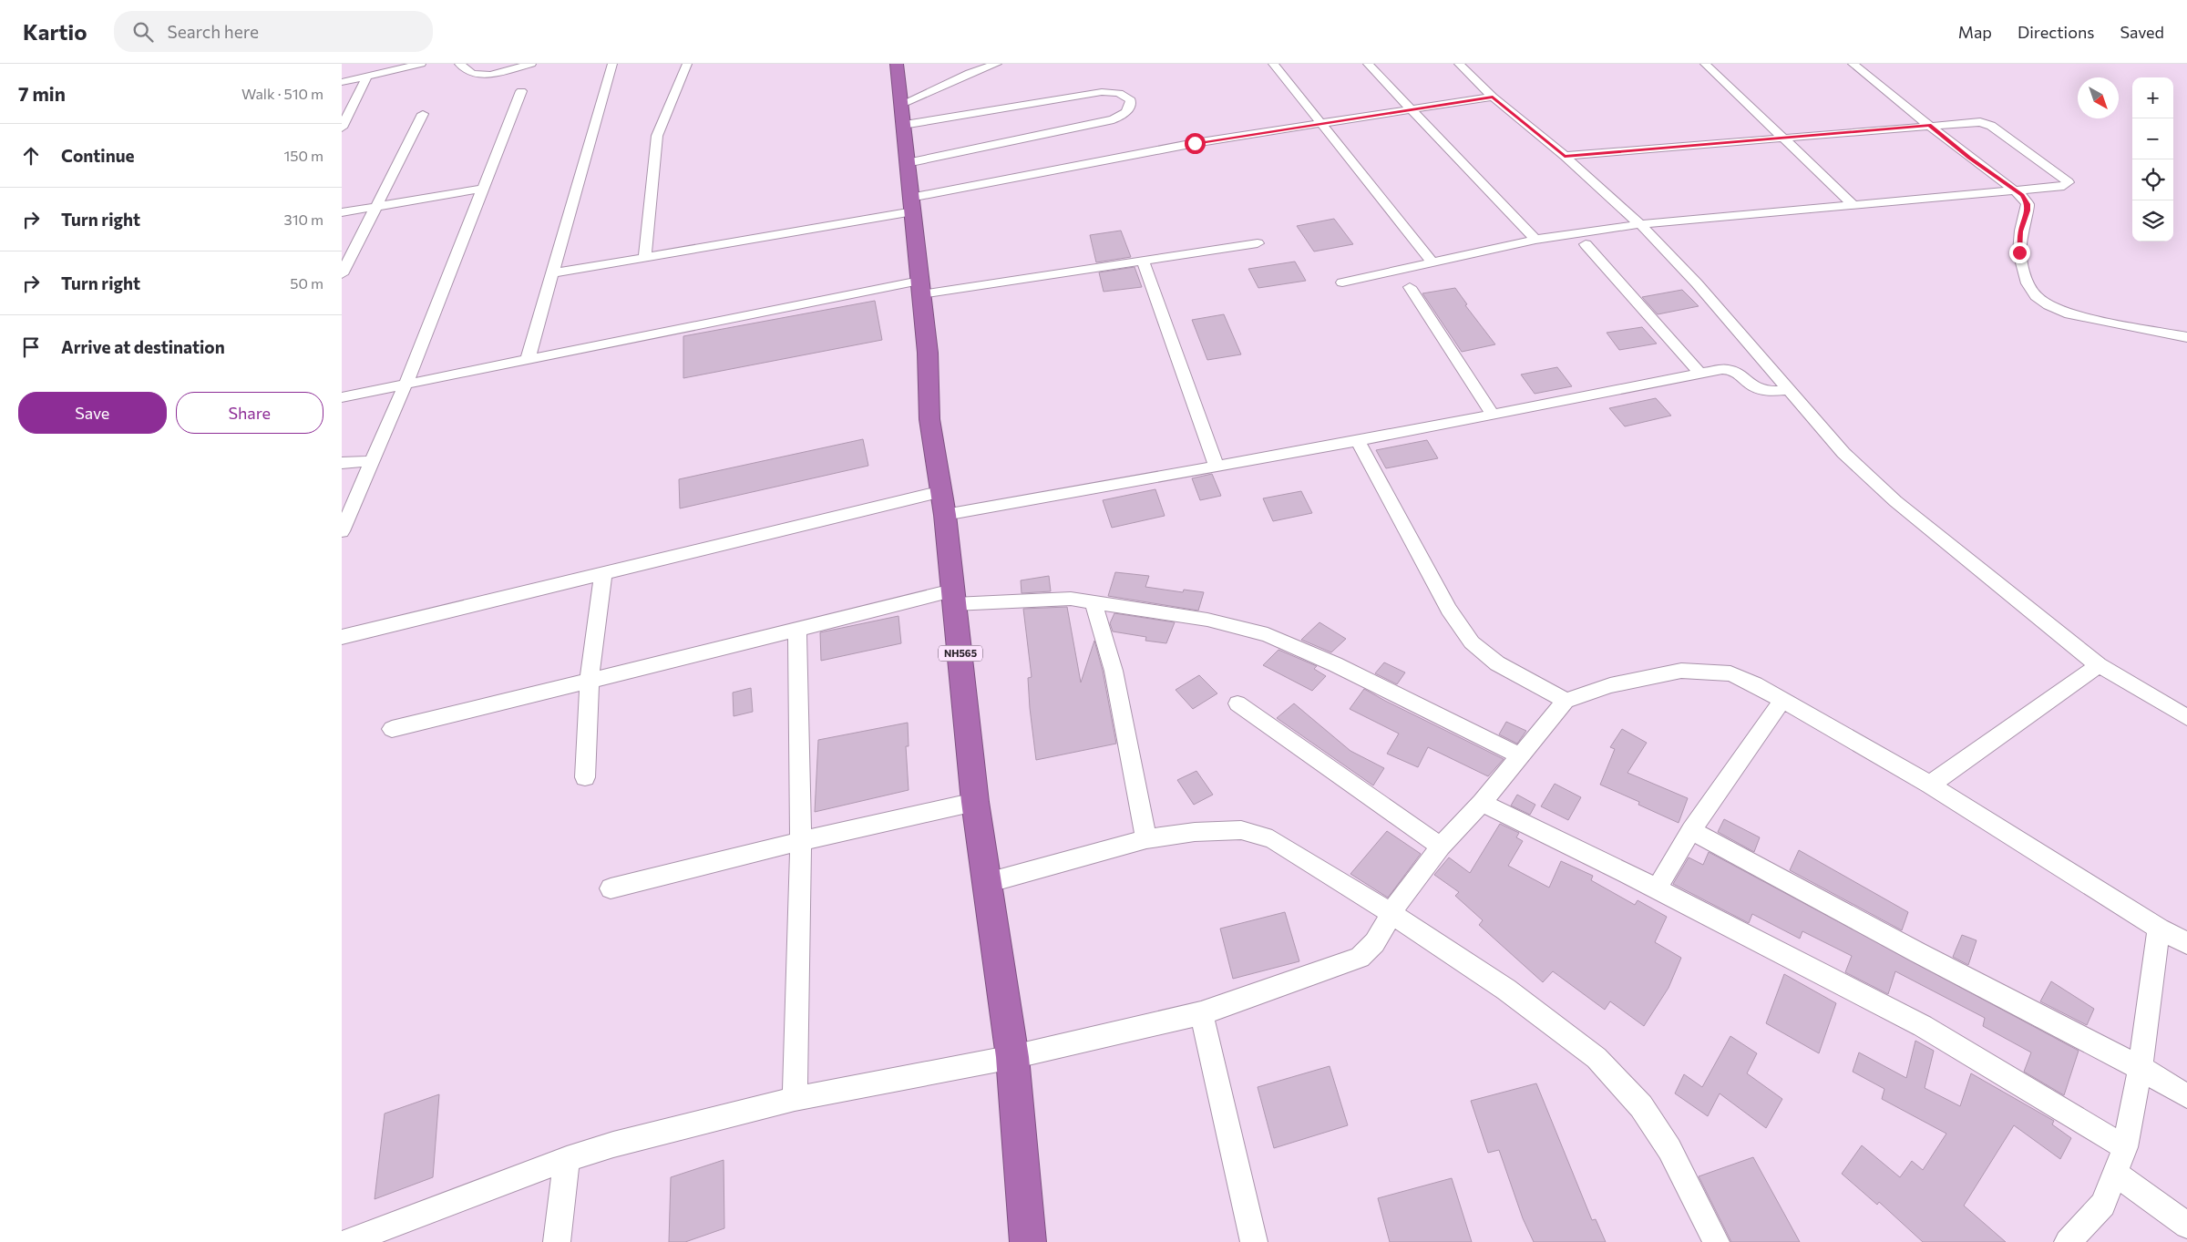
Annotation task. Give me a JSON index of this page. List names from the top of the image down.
{
  "streets": {
    "highway": ["NH565"]
  },
  "north": "bottom right",
  "page": {
    "header": "Kartio",
    "search": "Search here",
    "nav": ["Map", "Directions", "Saved"],
    "heading": ["7 min", "Walk · 510 m"],
    "map_buttons": ["+", "−"],
    "list": [
      ["Continue", "150 m"],
      ["Turn right", "310 m"],
      ["Turn right", "50 m"],
      "Arrive at destination"
    ],
    "buttons": ["Save", "Share"]
  }
}
